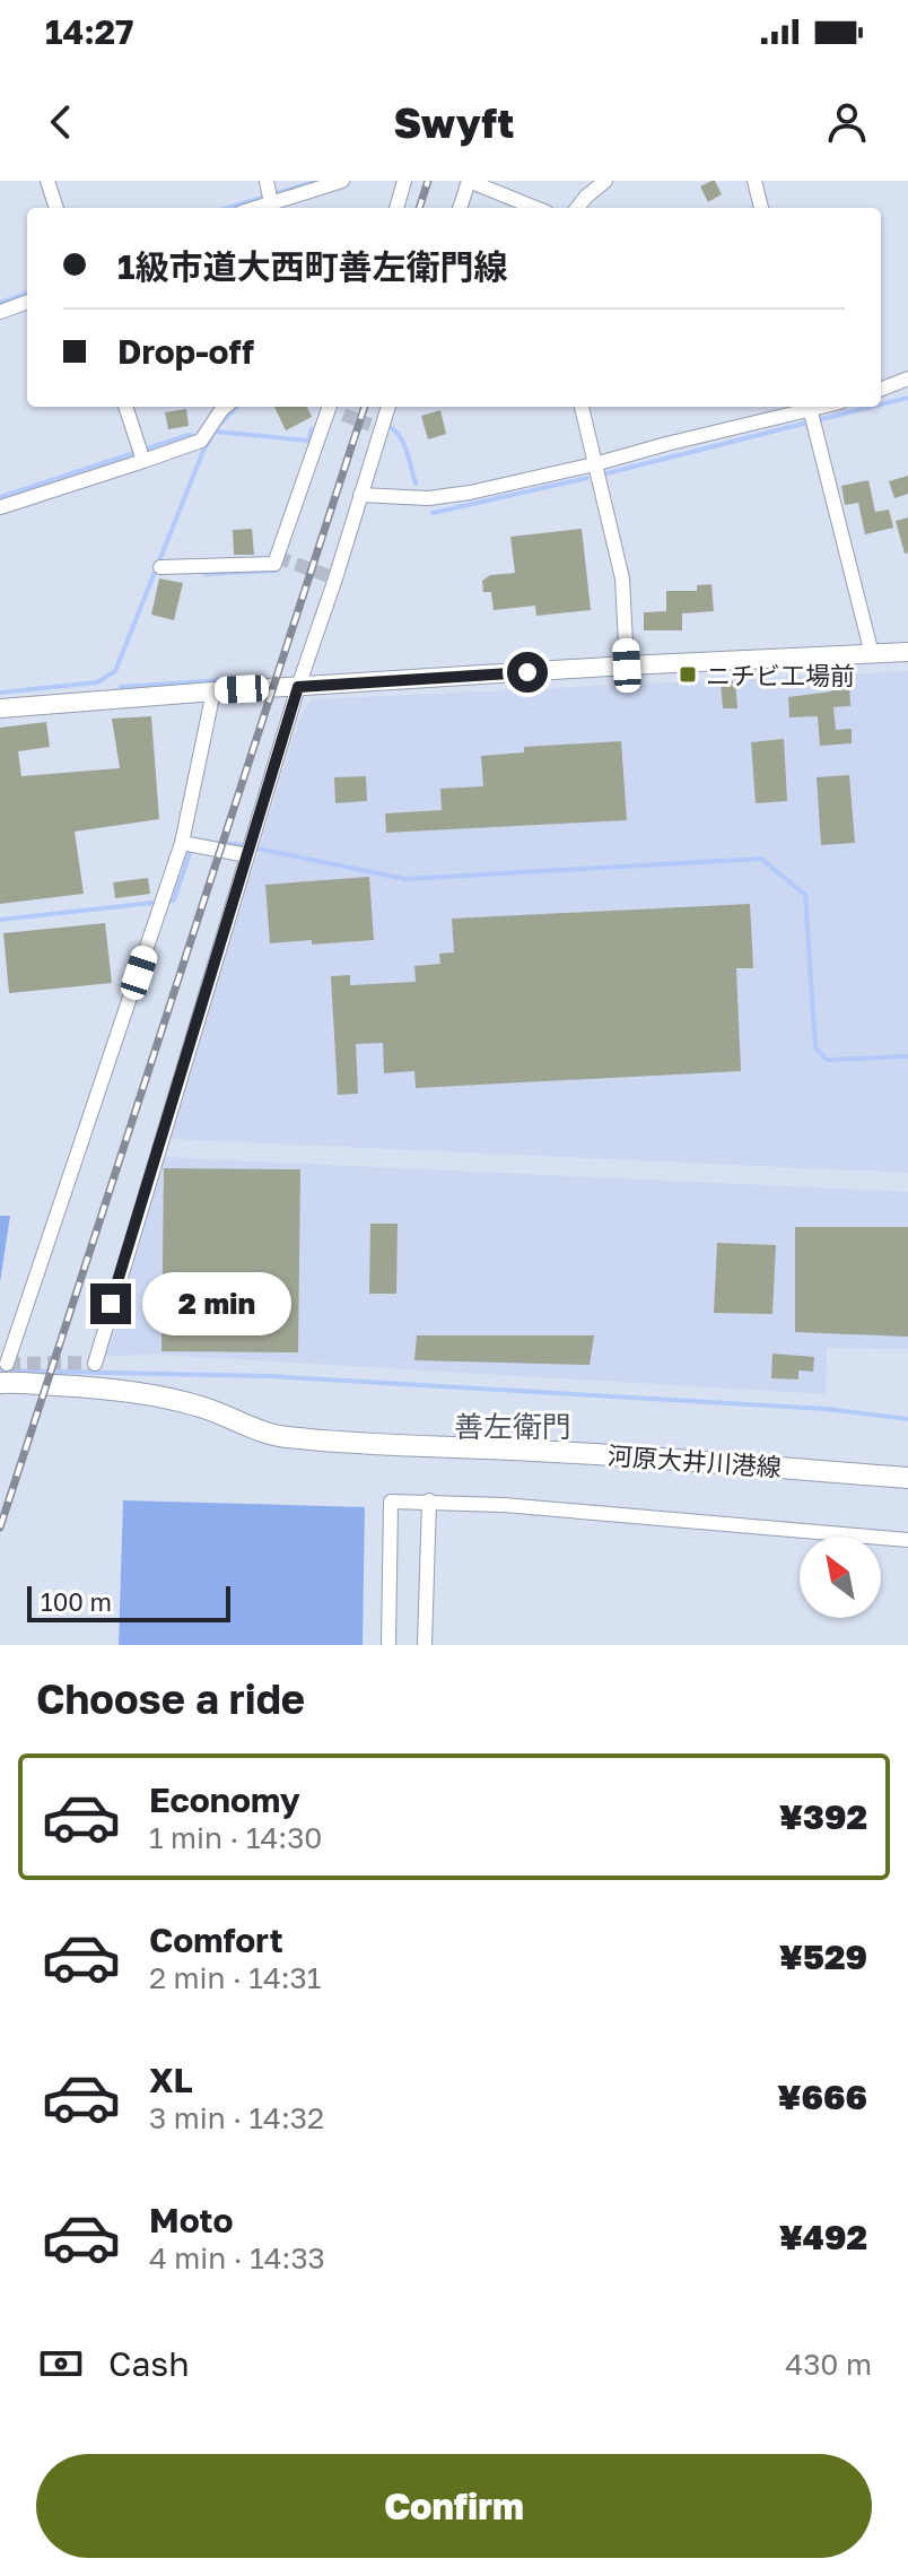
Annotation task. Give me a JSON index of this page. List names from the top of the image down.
{
  "streets": {
    "main road": ["河原大井川港線"]
  },
  "districts": ["善左衛門"],
  "places": {
    "transit": ["ニチビ工場前"]
  },
  "scale_bar": "100 m",
  "north": "top left",
  "page": {
    "status": "14:27",
    "header": "Swyft",
    "banner": ["1級市道大西町善左衛門線", "Drop-off"],
    "bubble": "2 min",
    "scale": "100 m",
    "heading": "Choose a ride",
    "list": [
      {
        "name": "Economy",
        "note": "1 min · 14:30",
        "value": "¥392"
      },
      {
        "name": "Comfort",
        "note": "2 min · 14:31",
        "value": "¥529"
      },
      {
        "name": "XL",
        "note": "3 min · 14:32",
        "value": "¥666"
      },
      {
        "name": "Moto",
        "note": "4 min · 14:33",
        "value": "¥492"
      }
    ],
    "pay": ["Cash", "430 m"],
    "buttons": "Confirm"
  }
}
